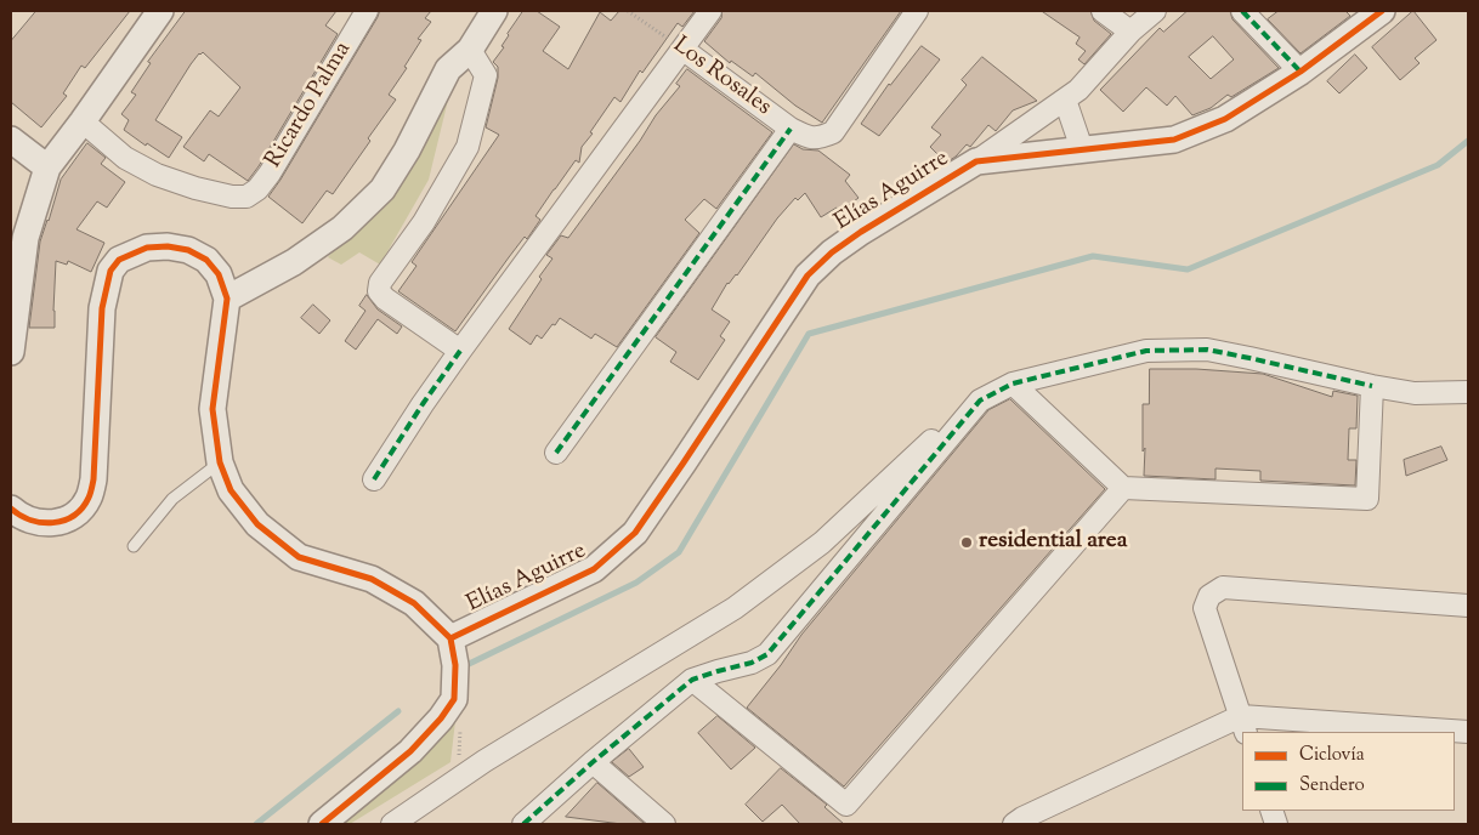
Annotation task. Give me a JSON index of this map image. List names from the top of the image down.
{
  "streets": {
    "street": ["Los Rosales", "Ricardo Palma", "Elías Aguirre"]
  },
  "places": ["residential area"],
  "legend": ["Ciclovía", "Sendero"]
}
